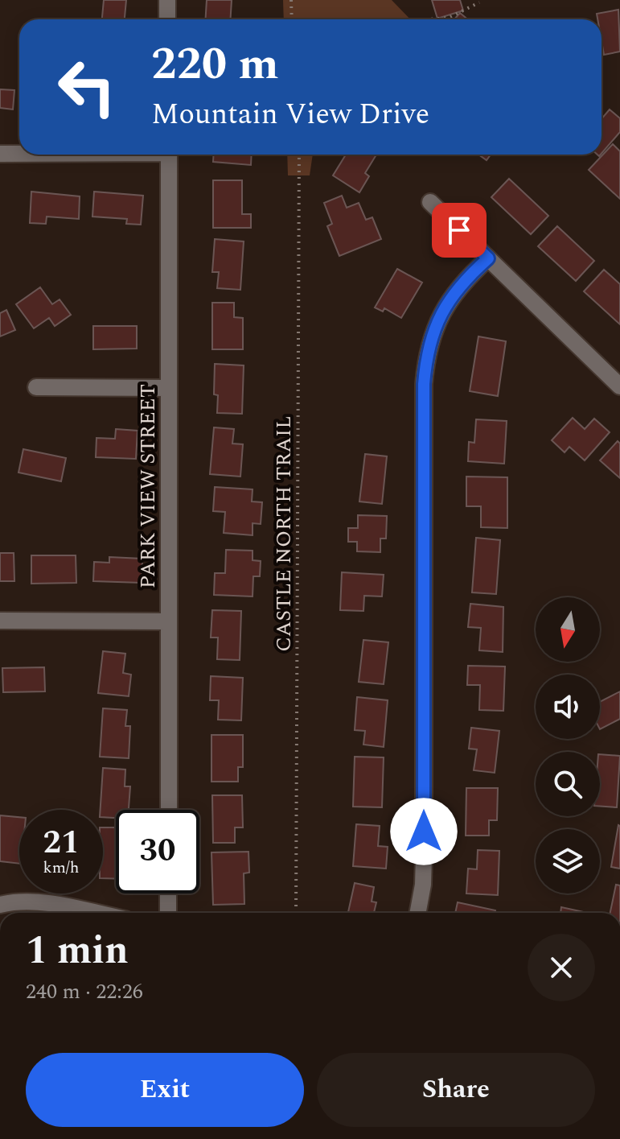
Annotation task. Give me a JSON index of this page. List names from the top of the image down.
{
  "streets": {
    "street": ["PARK VIEW STREET"],
    "path": ["CASTLE NORTH TRAIL"]
  },
  "north": "bottom",
  "page": {
    "turn": ["220 m", "Mountain View Drive"],
    "speed": "21 km/h",
    "limit": "30",
    "heading": ["1 min", "240 m · 22:26"],
    "buttons": ["Exit", "Share"]
  }
}
